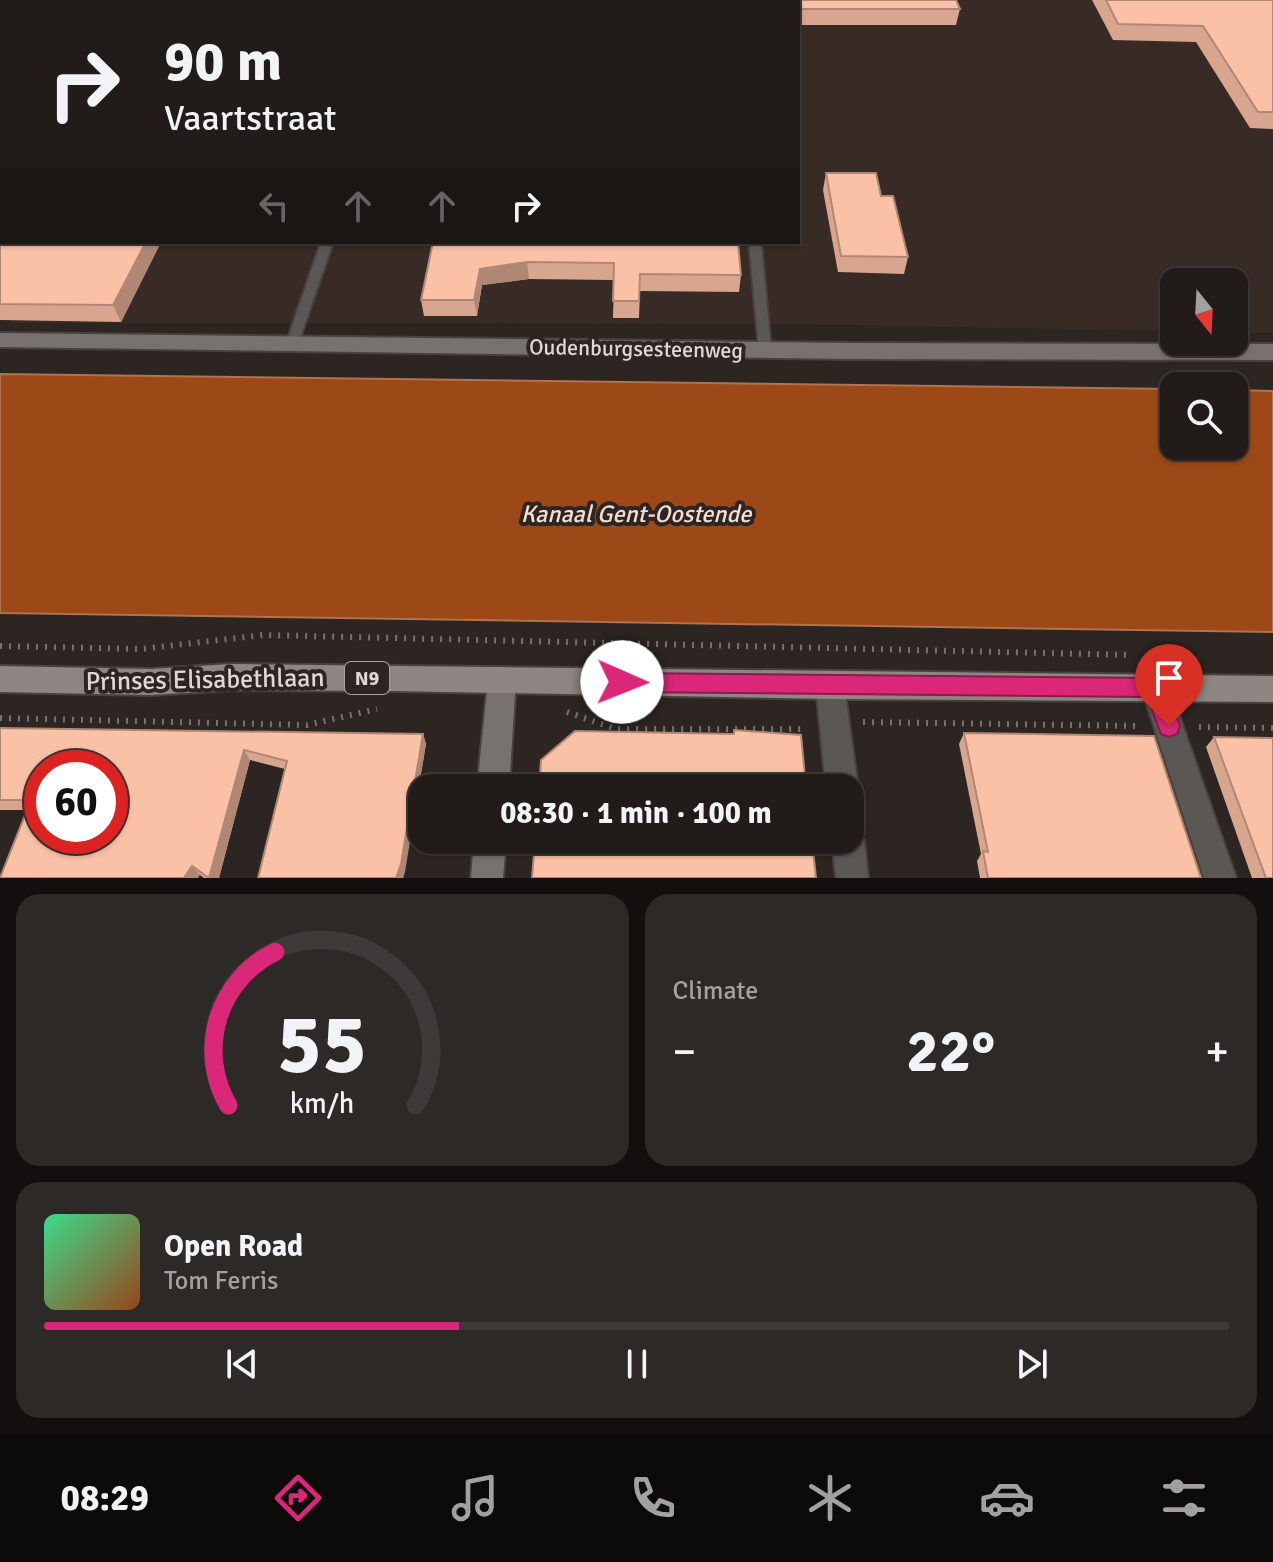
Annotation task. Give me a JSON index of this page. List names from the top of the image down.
{
  "streets": {
    "main road": ["N9", "Prinses Elisabethlaan"],
    "street": ["Oudenburgsesteenweg"]
  },
  "water": ["Kanaal Gent-Oostende"],
  "north": "bottom",
  "page": {
    "turn": ["90 m", "Vaartstraat"],
    "limit": "60",
    "trip": "08:30 · 1 min · 100 m",
    "tile": "Climate",
    "heat": ["−", "22°", "+"],
    "song": ["Open Road", "Tom Ferris"],
    "tabs": "08:29",
    "gauge": ["55", "km/h"]
  }
}
